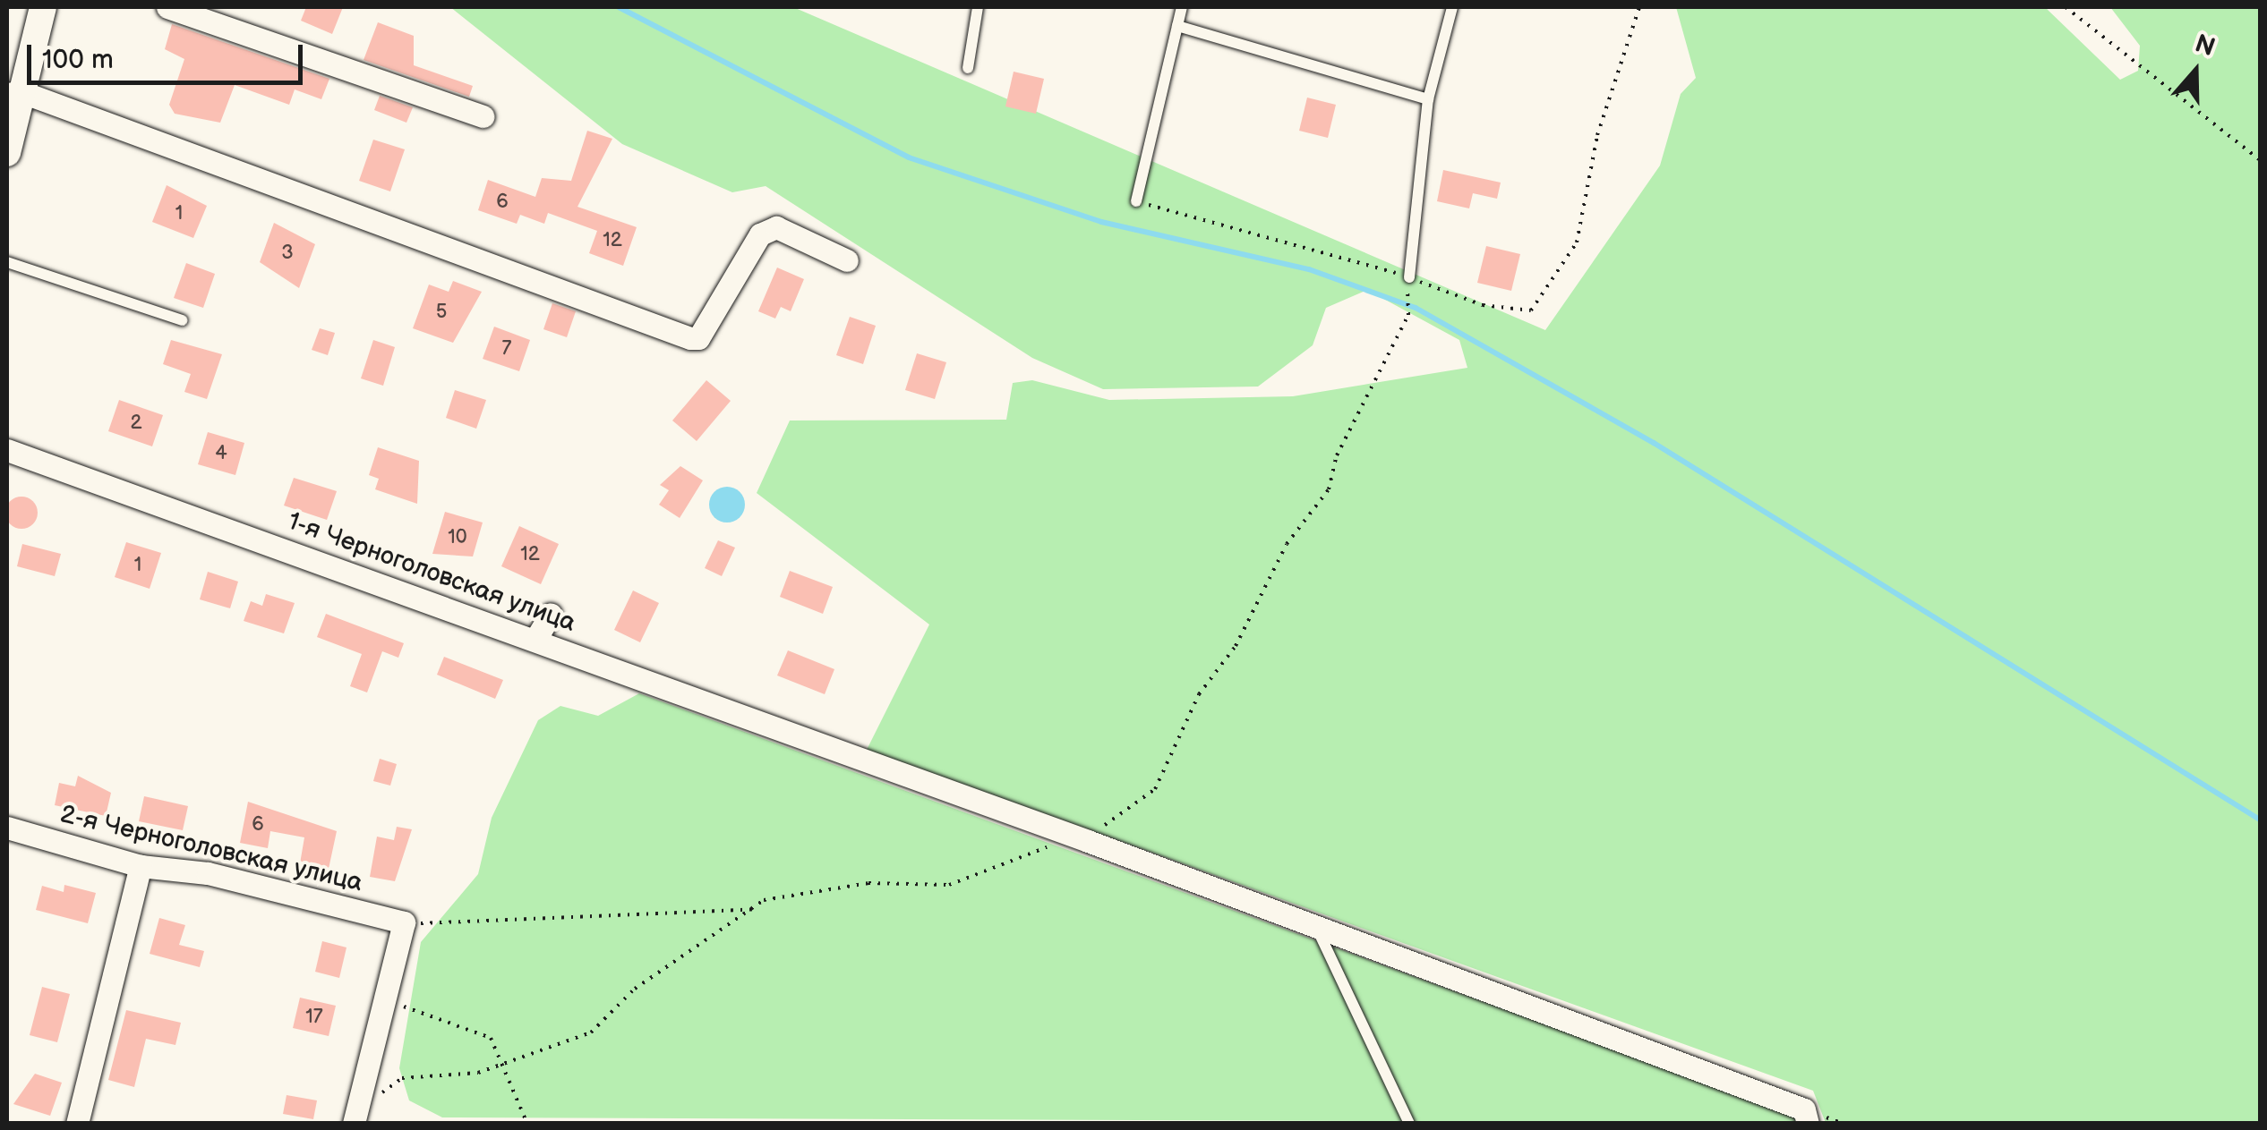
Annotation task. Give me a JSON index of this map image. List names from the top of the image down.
{
  "streets": {
    "street": ["1-я Черноголовская улица", "2-я Черноголовская улица"]
  },
  "house_numbers": [
    "6",
    "1",
    "12",
    "3",
    "5",
    "7",
    "2",
    "4",
    "10",
    "12",
    "1",
    "6",
    "17"
  ],
  "scale_bar": "100 m",
  "north": "top"
}
